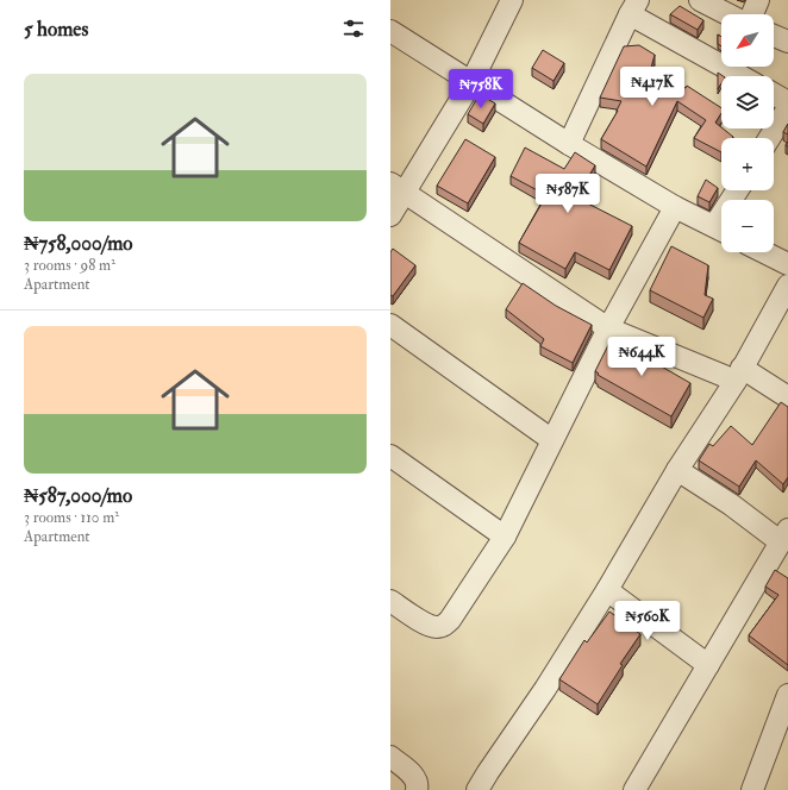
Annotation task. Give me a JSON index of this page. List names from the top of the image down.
{
  "north": "bottom left",
  "page": {
    "heading": "5 homes",
    "map_buttons": ["+", "−"],
    "list": [
      {
        "name": "₦758,000/mo",
        "note": "3 rooms · 98 m² · Apartment"
      },
      {
        "name": "₦587,000/mo",
        "note": "3 rooms · 110 m² · Apartment"
      }
    ],
    "price": [
      "₦417K",
      "₦758K",
      "₦587K",
      "₦644K",
      "₦560K"
    ]
  }
}
